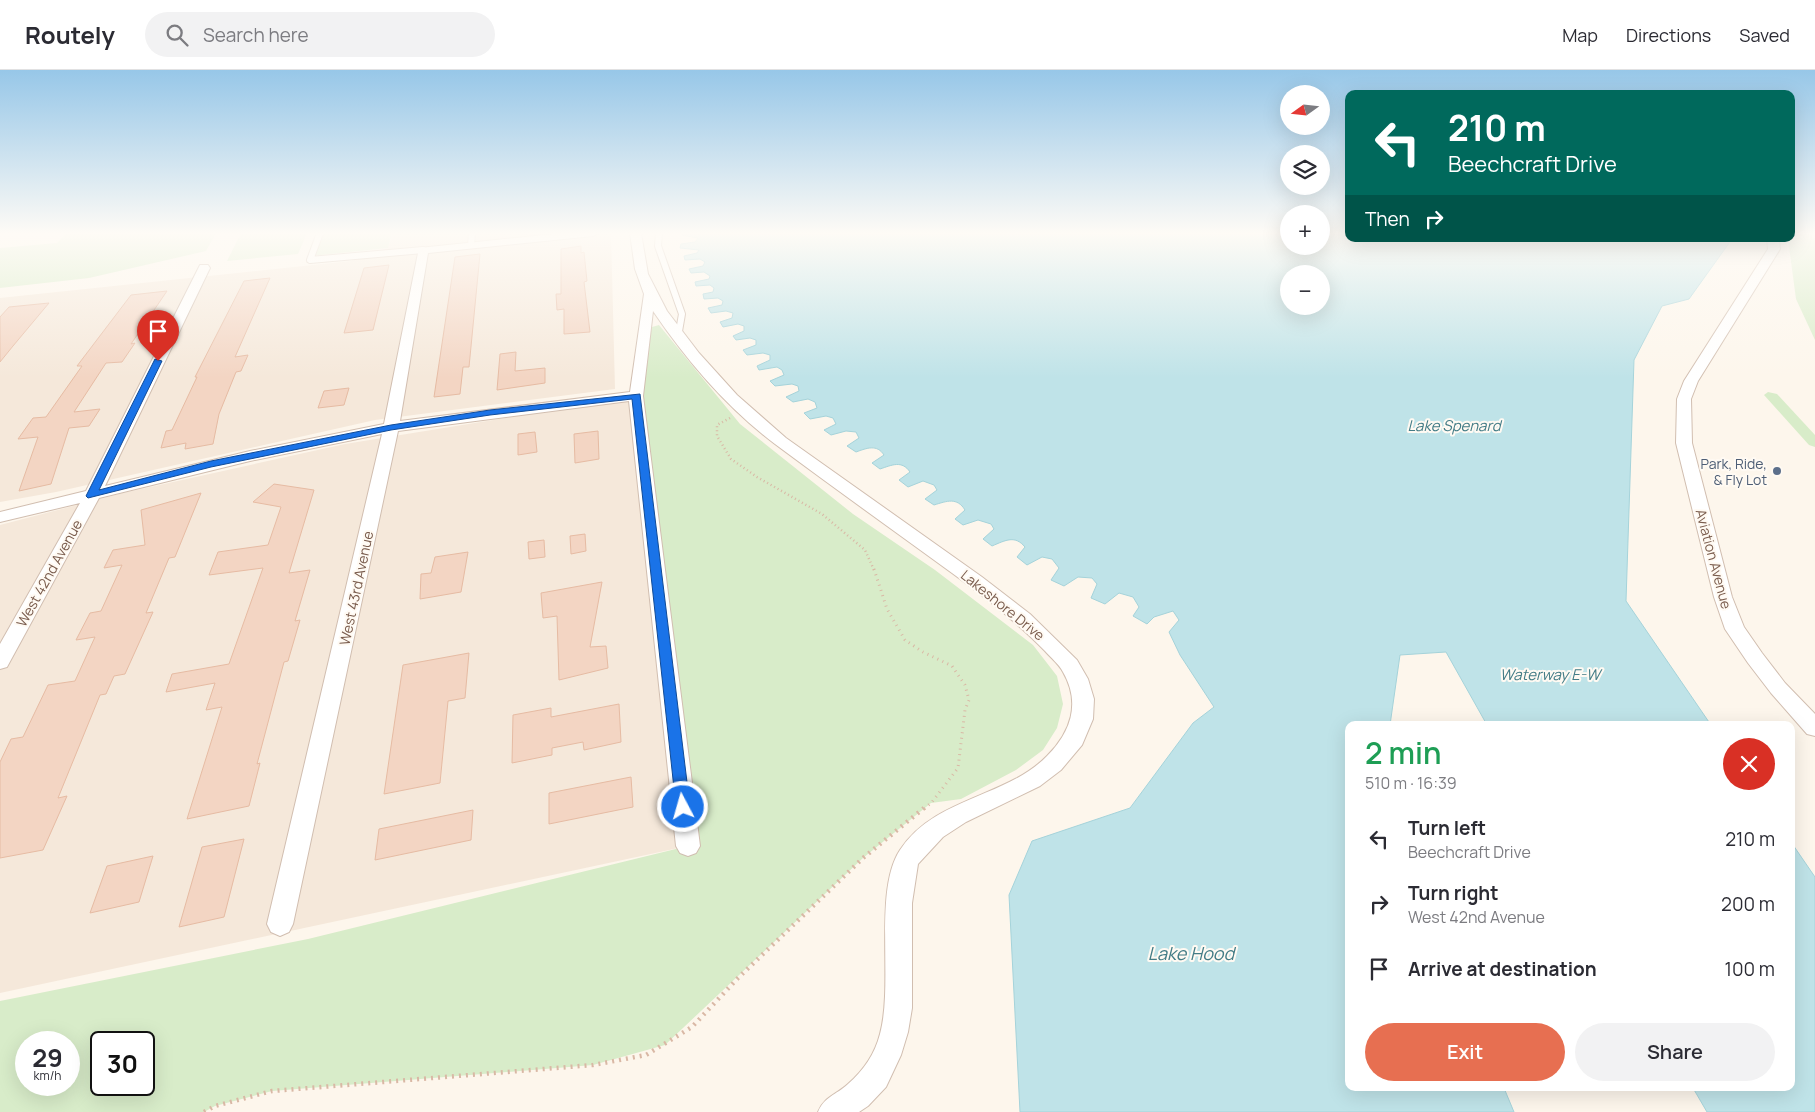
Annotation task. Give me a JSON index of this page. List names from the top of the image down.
{
  "streets": {
    "street": [
      "Aviation Avenue",
      "West 42nd Avenue",
      "West 43rd Avenue",
      "Lakeshore Drive"
    ]
  },
  "water": ["Lake Spenard", "Waterway E-W", "Lake Hood"],
  "places": ["Park, Ride, & Fly Lot"],
  "north": "left",
  "page": {
    "header": "Routely",
    "search": "Search here",
    "nav": ["Map", "Directions", "Saved"],
    "map_buttons": ["+", "−"],
    "turn": ["210 m", "Beechcraft Drive"],
    "then": "Then",
    "heading": ["2 min", "510 m · 16:39"],
    "list": [
      {
        "name": "Turn left",
        "note": "Beechcraft Drive",
        "value": "210 m"
      },
      {
        "name": "Turn right",
        "note": "West 42nd Avenue",
        "value": "200 m"
      },
      {
        "name": "Arrive at destination",
        "value": "100 m"
      }
    ],
    "buttons": ["Exit", "Share"],
    "speed": "29 km/h",
    "limit": "30"
  }
}
